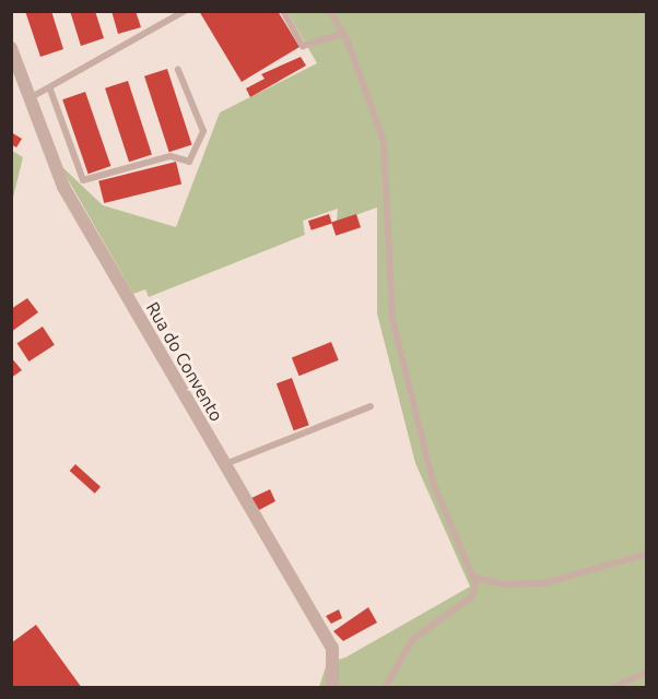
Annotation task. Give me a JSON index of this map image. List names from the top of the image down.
{
  "streets": {
    "street": ["Rua do Convento"]
  }
}
